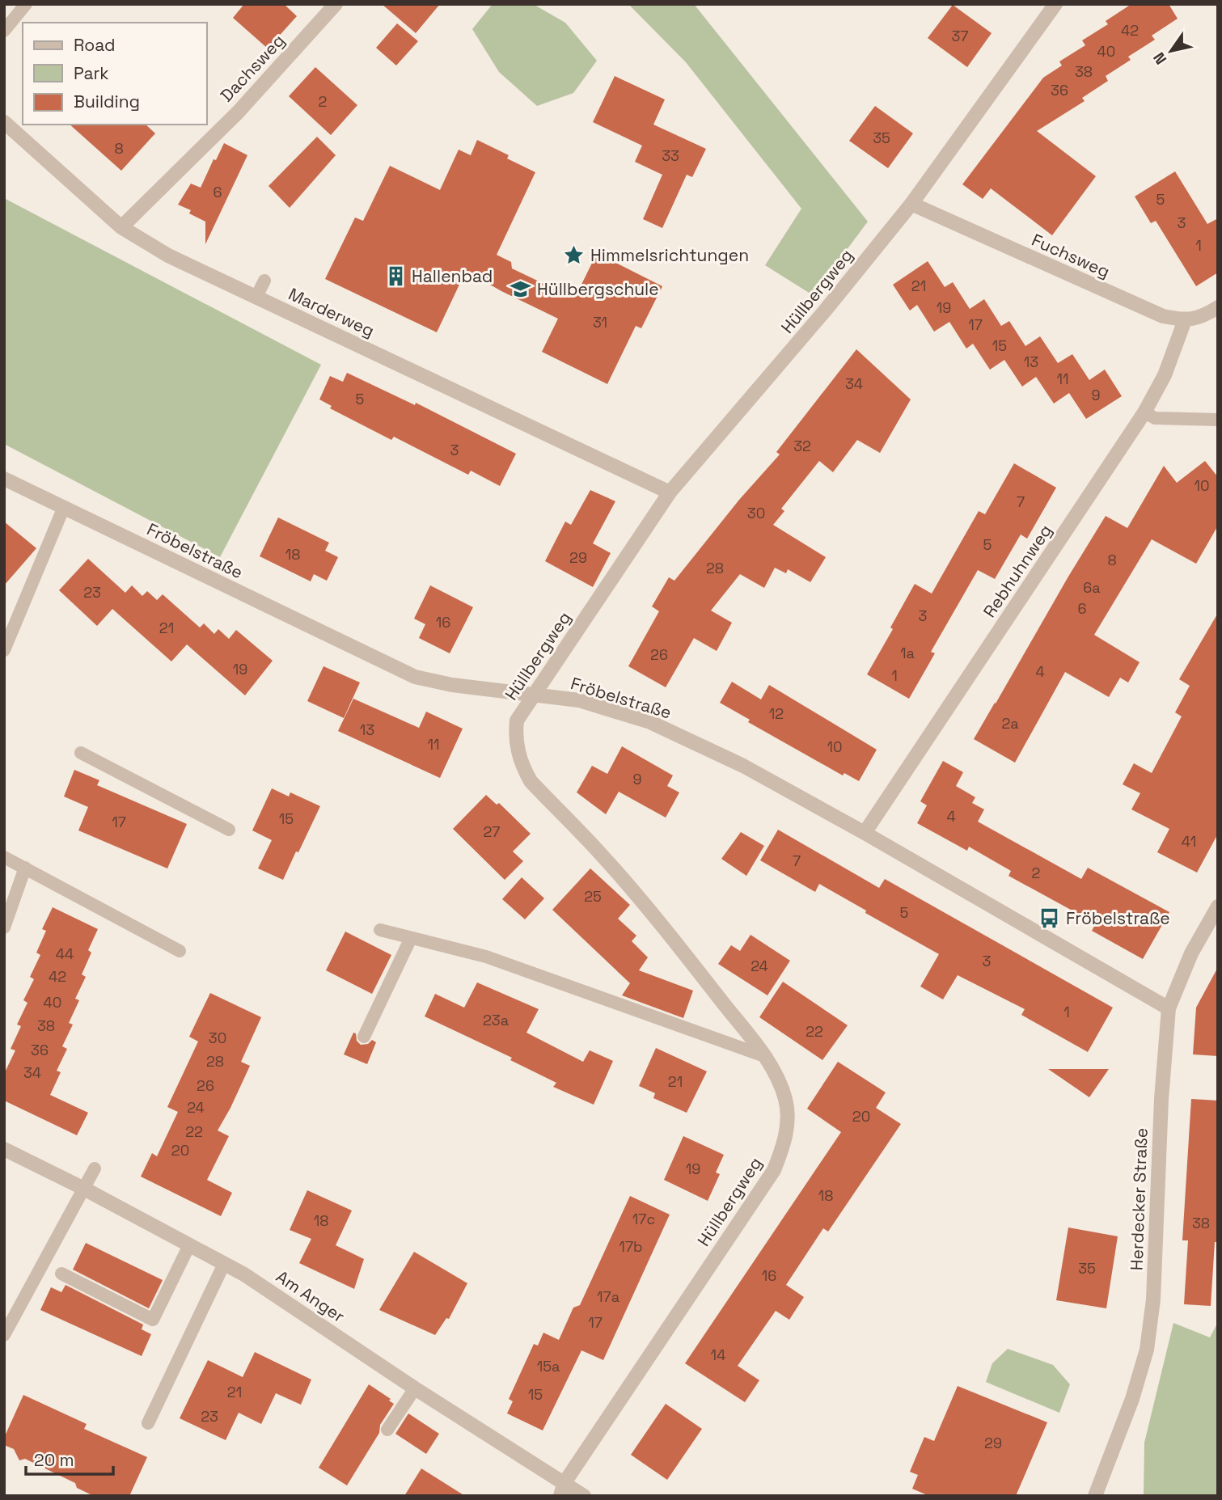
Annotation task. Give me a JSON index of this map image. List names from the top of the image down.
{
  "streets": {
    "street": [
      "Dachsweg",
      "Fuchsweg",
      "Hüllbergweg",
      "Marderweg",
      "Fröbelstraße",
      "Rebhuhnweg",
      "Herdecker Straße",
      "Am Anger"
    ]
  },
  "crossings": [
    ["Dachsweg", "Marderweg"],
    ["Fuchsweg", "Hüllbergweg"],
    ["Fuchsweg", "Rebhuhnweg"],
    ["Hüllbergweg", "Marderweg"],
    ["Hüllbergweg", "Fröbelstraße"],
    ["Hüllbergweg", "Am Anger"],
    ["Fröbelstraße", "Rebhuhnweg"],
    ["Fröbelstraße", "Herdecker Straße"]
  ],
  "places": {
    "place": ["Himmelsrichtungen"],
    "building": ["Hallenbad"],
    "school or university": ["Hüllbergschule"],
    "bus stop": ["Fröbelstraße"]
  },
  "house_numbers": [
    "42",
    "37",
    "40",
    "38",
    "36",
    "2",
    "35",
    "8",
    "33",
    "6",
    "5",
    "3",
    "1",
    "21",
    "19",
    "31",
    "17",
    "15",
    "13",
    "11",
    "34",
    "9",
    "5",
    "32",
    "3",
    "10",
    "7",
    "30",
    "5",
    "18",
    "29",
    "8",
    "28",
    "6a",
    "23",
    "6",
    "3",
    "16",
    "21",
    "1a",
    "26",
    "19",
    "4",
    "1",
    "12",
    "2a",
    "13",
    "11",
    "10",
    "9",
    "4",
    "15",
    "17",
    "27",
    "41",
    "7",
    "2",
    "25",
    "5",
    "44",
    "3",
    "24",
    "42",
    "40",
    "1",
    "23a",
    "38",
    "22",
    "30",
    "36",
    "28",
    "34",
    "21",
    "26",
    "24",
    "20",
    "22",
    "20",
    "19",
    "18",
    "17c",
    "18",
    "38",
    "17b",
    "35",
    "16",
    "17a",
    "17",
    "14",
    "15a",
    "21",
    "15",
    "23",
    "29"
  ],
  "legend": ["Road", "Park", "Building"],
  "scale_bar": "20 m",
  "north": "bottom left"
}
